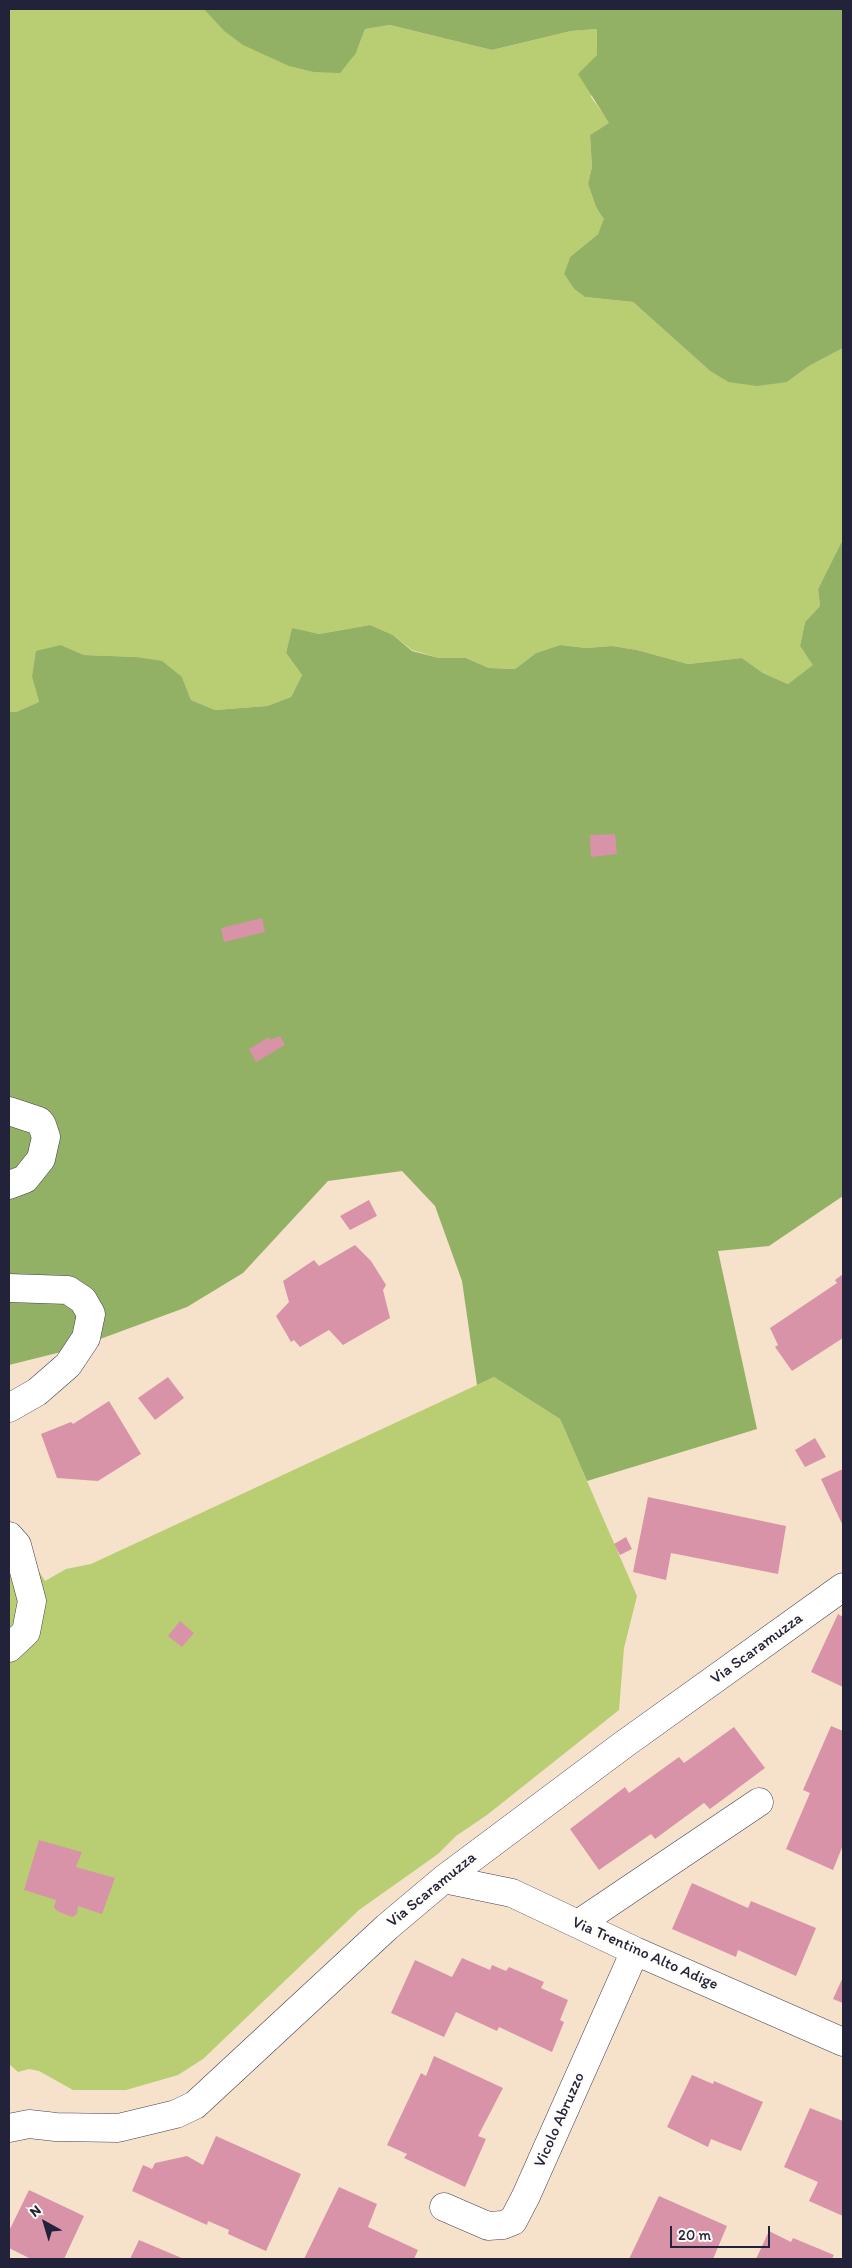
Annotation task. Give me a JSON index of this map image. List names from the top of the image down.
{
  "streets": {
    "street": ["Via Scaramuzza", "Via Trentino Alto Adige", "Vicolo Abruzzo"]
  },
  "crossings": [
    ["Via Scaramuzza", "Via Trentino Alto Adige"],
    ["Via Trentino Alto Adige", "Vicolo Abruzzo"]
  ],
  "scale_bar": "20 m",
  "north": "top left"
}
